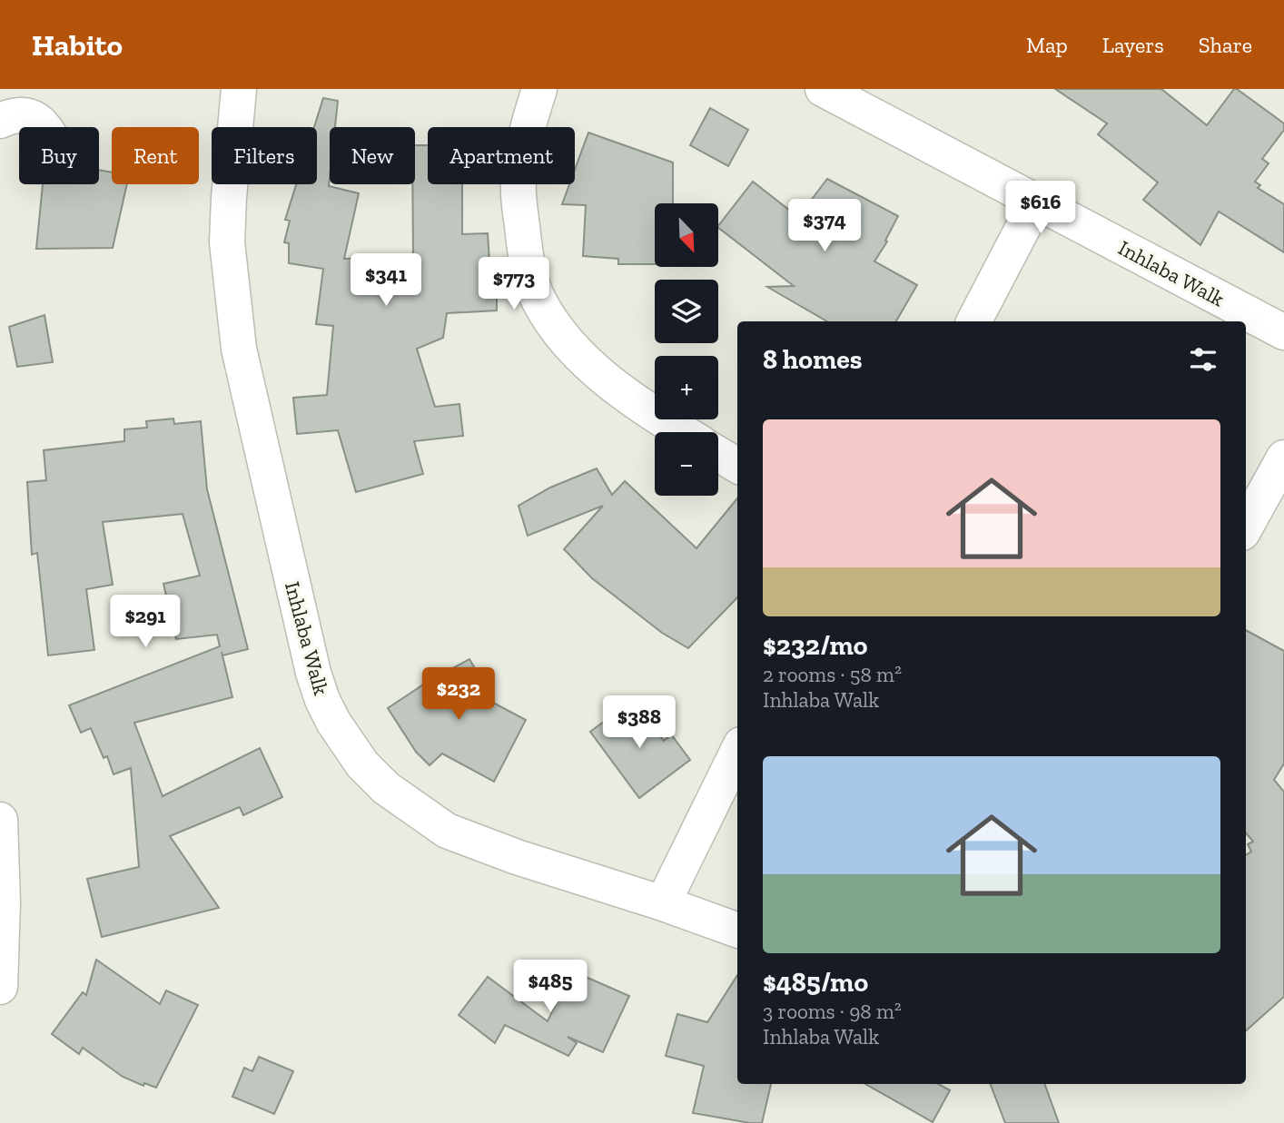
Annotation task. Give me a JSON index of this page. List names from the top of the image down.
{
  "streets": {
    "street": ["Inhlaba Walk"]
  },
  "north": "bottom right",
  "page": {
    "header": "Habito",
    "nav": ["Map", "Layers", "Share"],
    "chip": [
      "Buy",
      "Rent",
      "Filters",
      "New",
      "Apartment"
    ],
    "price": [
      "$616",
      "$374",
      "$341",
      "$773",
      "$291",
      "$232",
      "$388",
      "$485"
    ],
    "map_buttons": ["+", "−"],
    "heading": "8 homes",
    "list": [
      {
        "name": "$232/mo",
        "note": "2 rooms · 58 m² · Inhlaba Walk"
      },
      {
        "name": "$485/mo",
        "note": "3 rooms · 98 m² · Inhlaba Walk"
      }
    ]
  }
}
